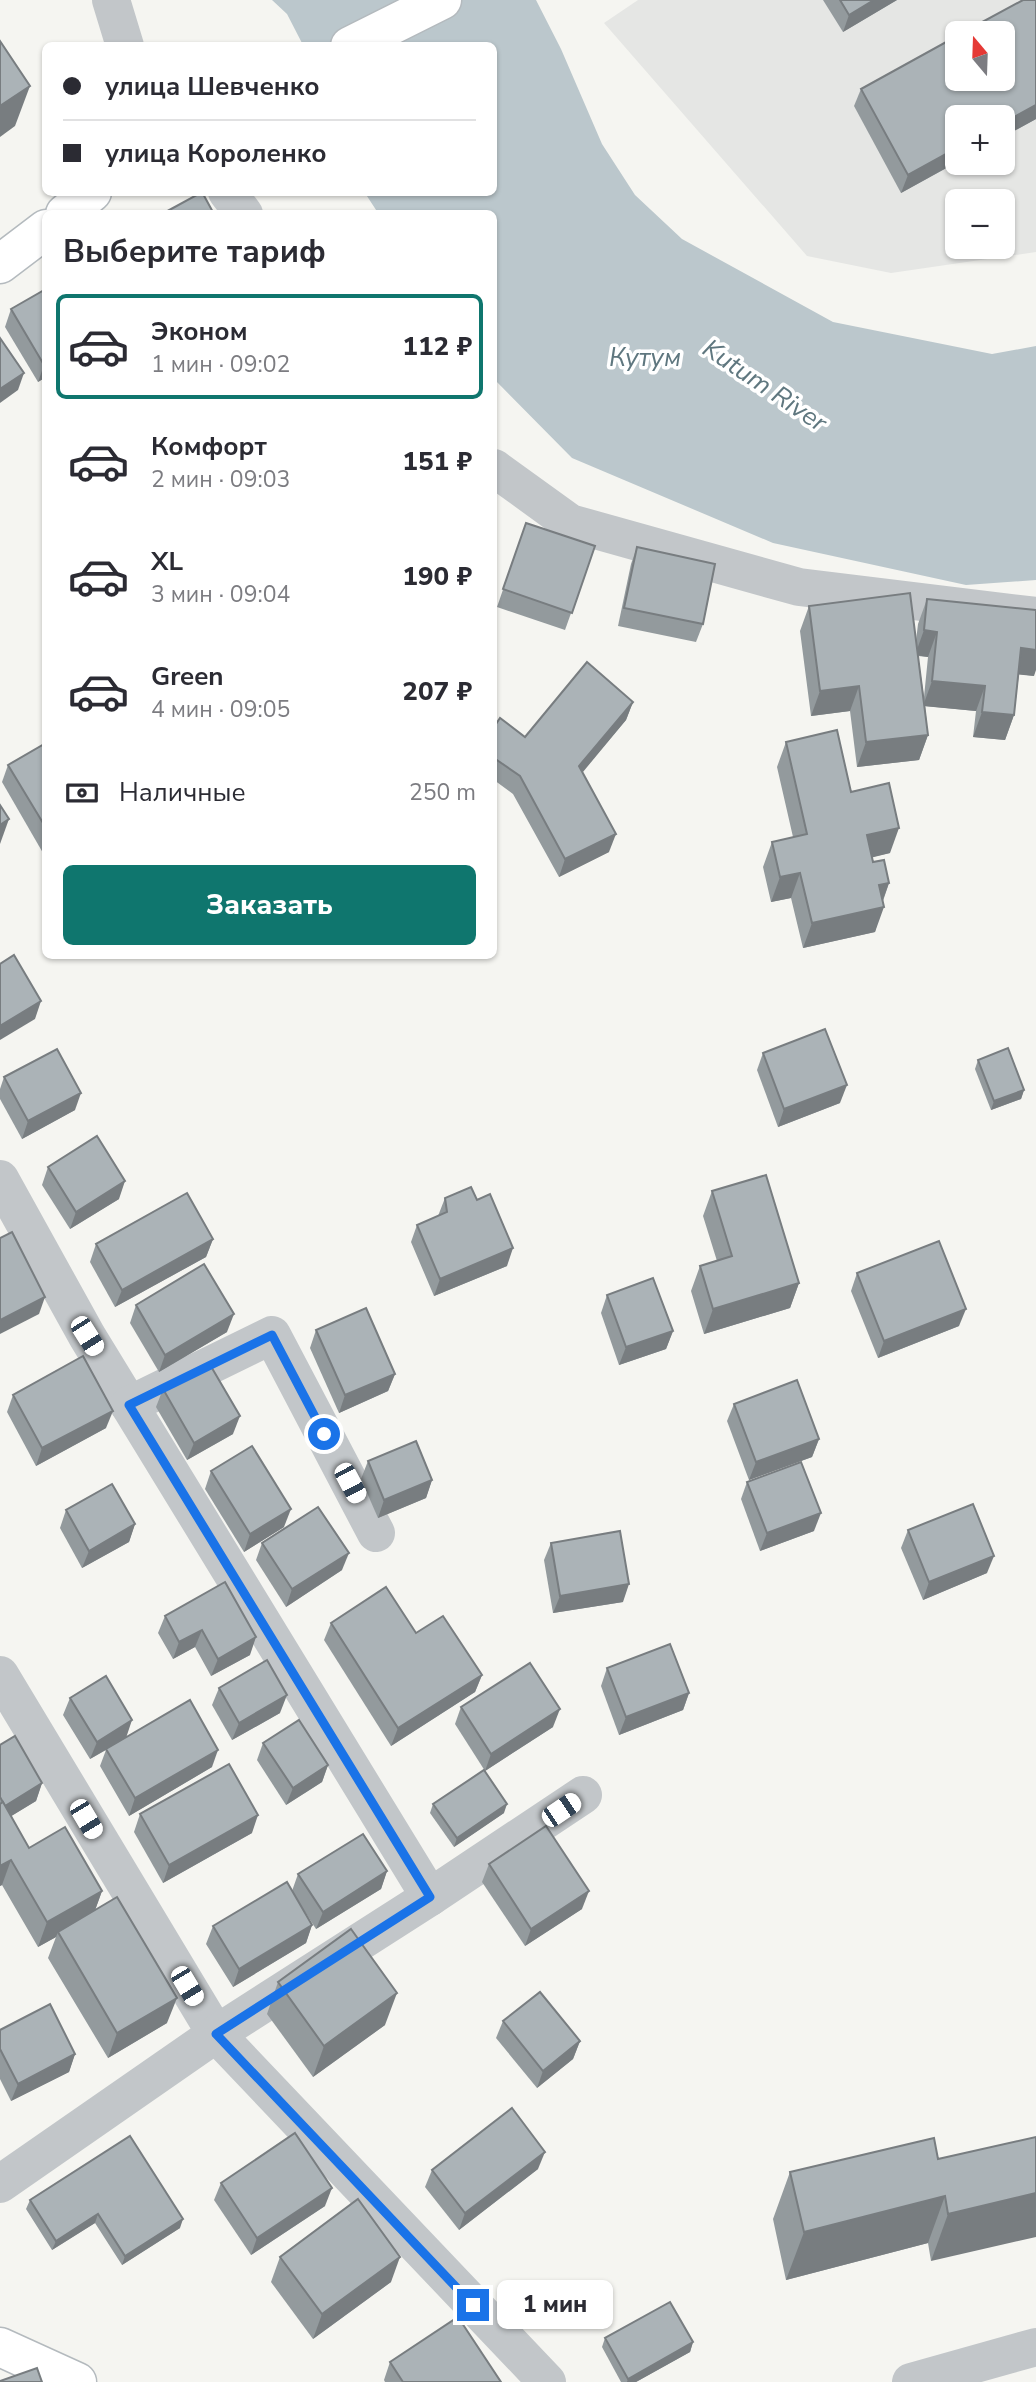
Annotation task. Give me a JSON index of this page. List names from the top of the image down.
{
  "water": ["Кутум", "Kutum River"],
  "north": "top",
  "page": {
    "map_buttons": ["+", "−"],
    "banner": ["улица Шевченко", "улица Короленко"],
    "heading": "Выберите тариф",
    "list": [
      {
        "name": "Эконом",
        "note": "1 мин · 09:02",
        "value": "112 ₽"
      },
      {
        "name": "Комфорт",
        "note": "2 мин · 09:03",
        "value": "151 ₽"
      },
      {
        "name": "XL",
        "note": "3 мин · 09:04",
        "value": "190 ₽"
      },
      {
        "name": "Green",
        "note": "4 мин · 09:05",
        "value": "207 ₽"
      }
    ],
    "pay": ["Наличные", "250 m"],
    "buttons": "Заказать",
    "bubble": "1 мин"
  }
}
